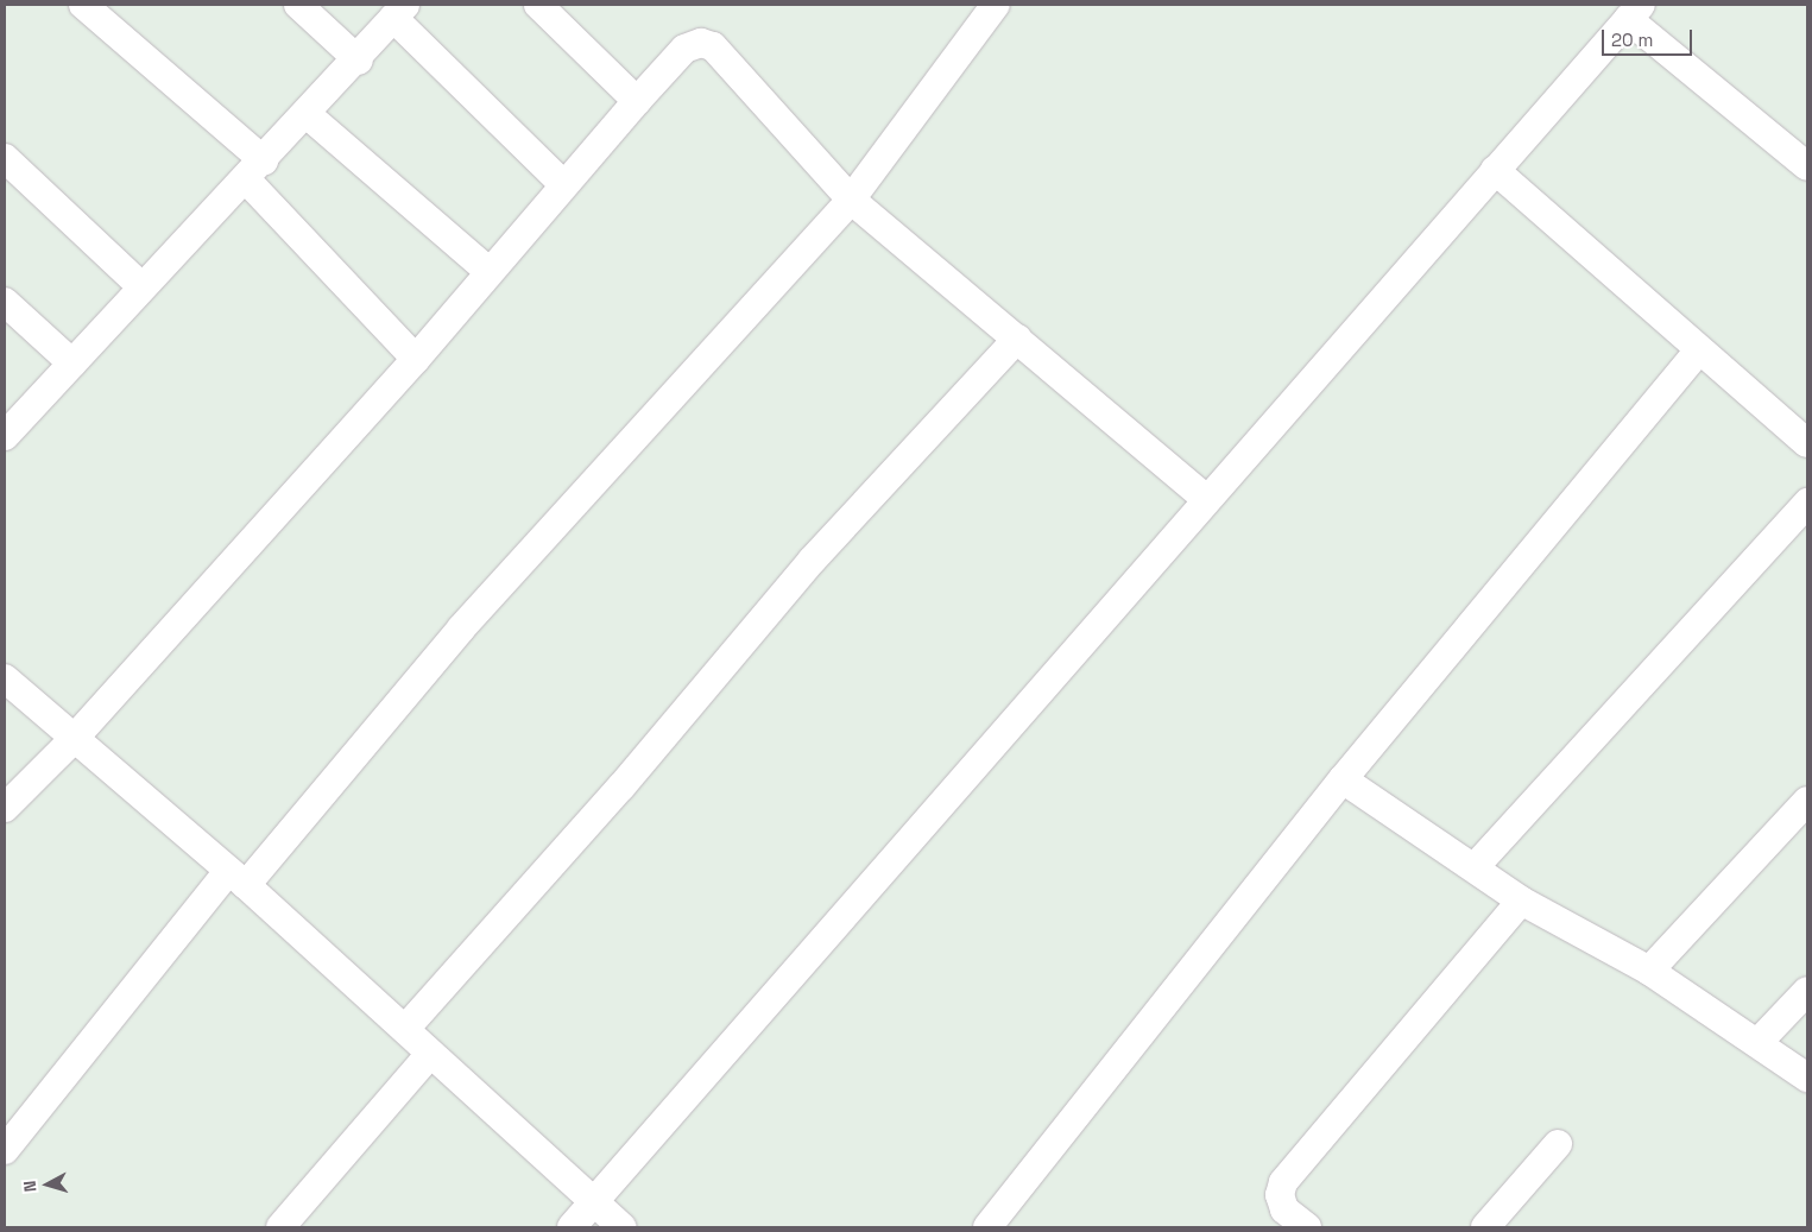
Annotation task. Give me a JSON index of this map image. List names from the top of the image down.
{
  "scale_bar": "20 m",
  "north": "left"
}
